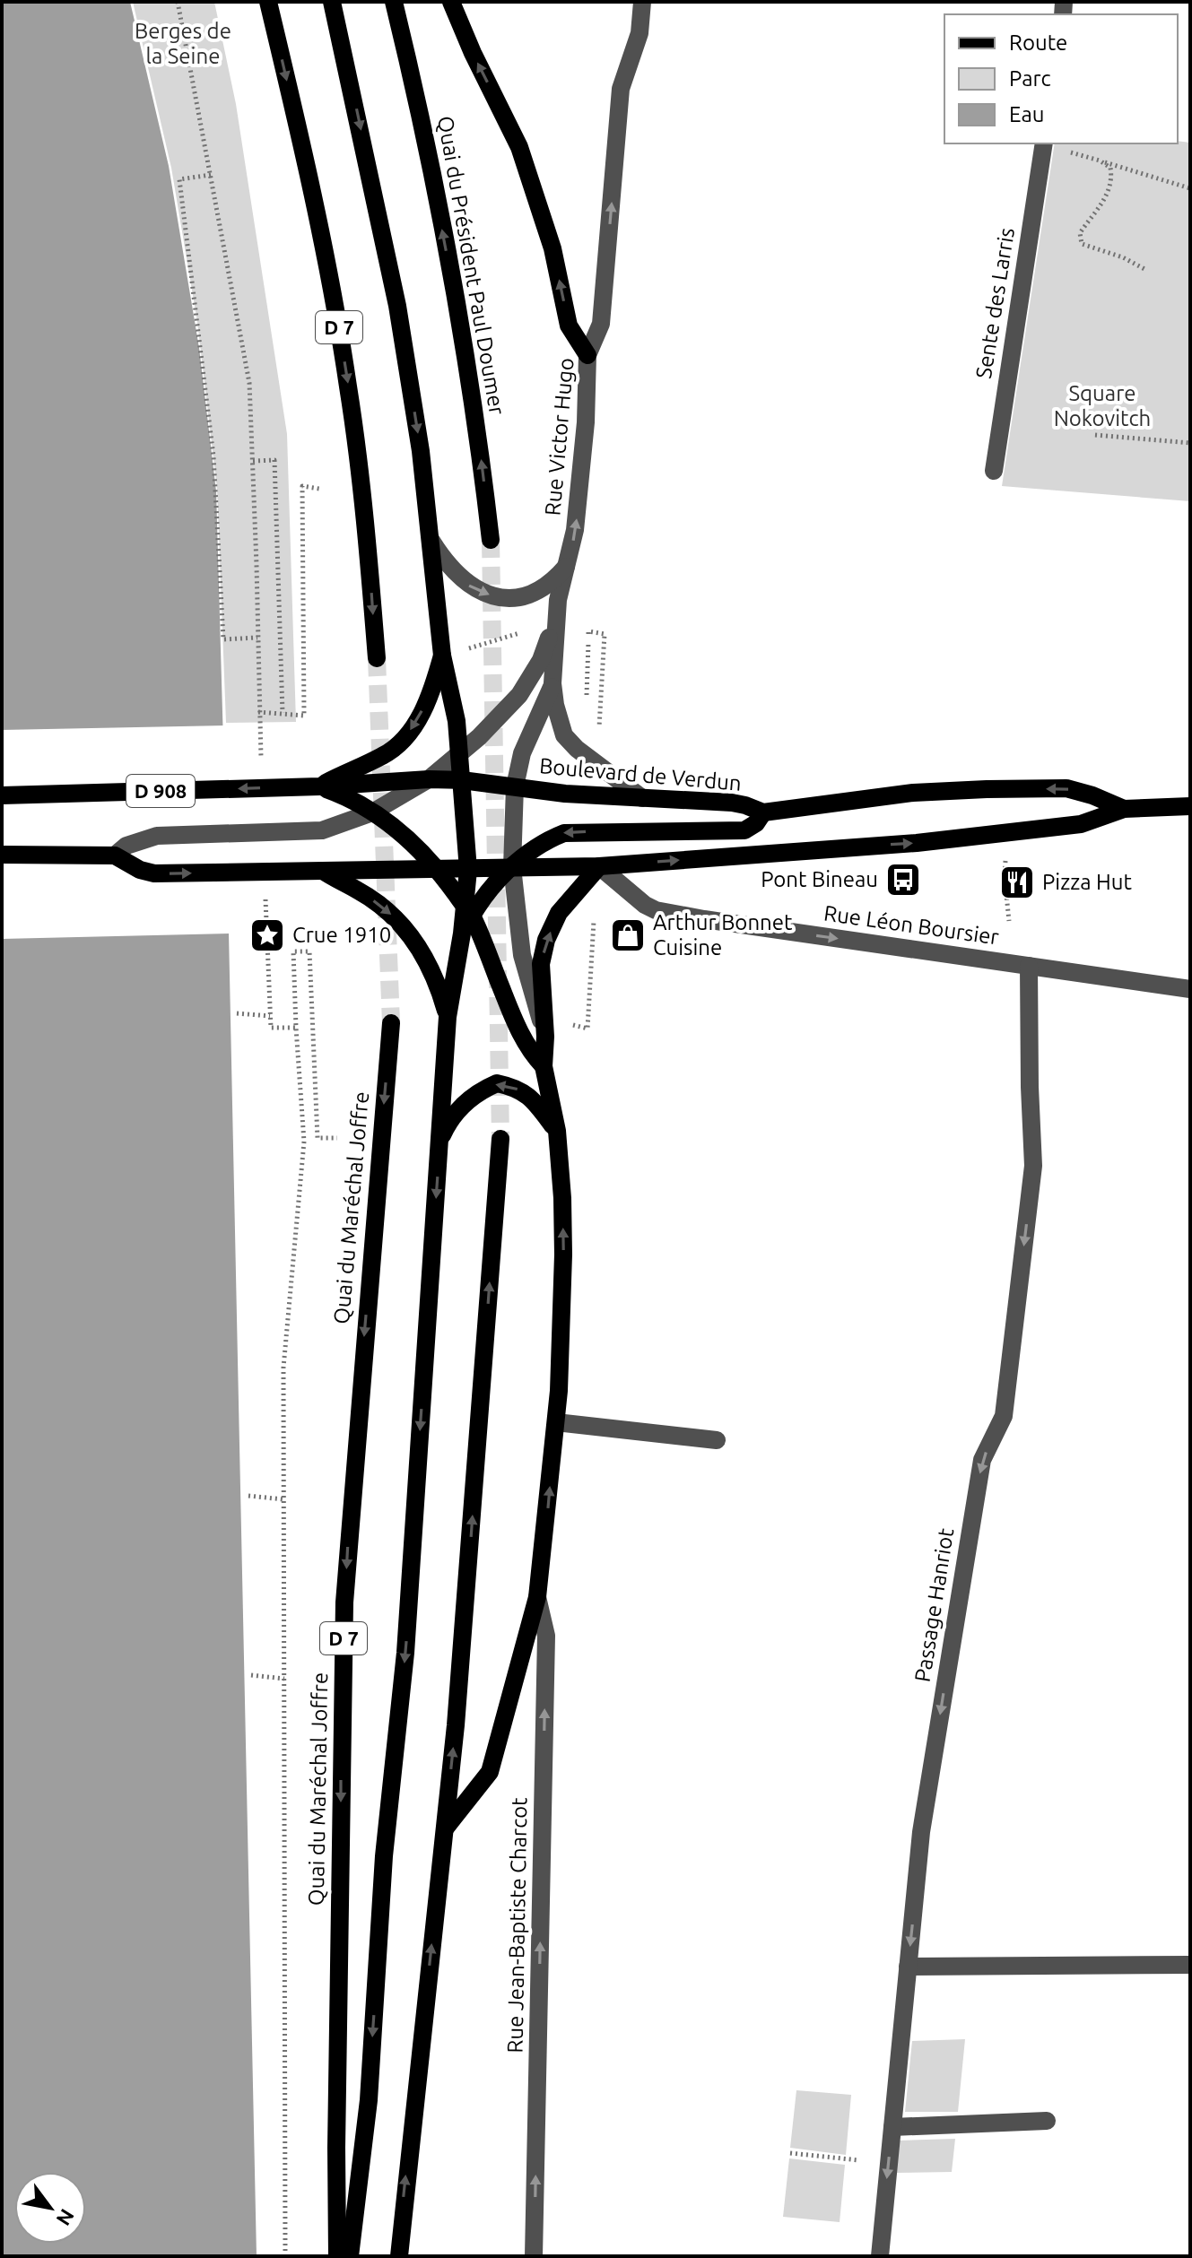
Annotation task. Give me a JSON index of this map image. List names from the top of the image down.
{
  "streets": {
    "main road": [
      "Quai du Président Paul Doumer",
      "D 7",
      "Boulevard de Verdun",
      "D 908",
      "Quai du Maréchal Joffre"
    ],
    "street": [
      "Sente des Larris",
      "Rue Victor Hugo",
      "Rue Léon Boursier",
      "Passage Hanriot",
      "Rue Jean-Baptiste Charcot"
    ]
  },
  "crossings": [
    ["Rue Victor Hugo", "Boulevard de Verdun"],
    ["Boulevard de Verdun", "D 908"],
    ["Boulevard de Verdun", "Rue Léon Boursier"],
    ["Rue Léon Boursier", "Passage Hanriot"]
  ],
  "one_way": [
    "Rue Victor Hugo",
    "Rue Léon Boursier",
    "Passage Hanriot",
    "Rue Jean-Baptiste Charcot"
  ],
  "parks": ["Berges de la Seine", "Square Nokovitch"],
  "places": {
    "bus stop": ["Pont Bineau"],
    "restaurant": ["Pizza Hut"],
    "place": ["Crue 1910"],
    "shop": ["Arthur Bonnet Cuisine"]
  },
  "legend": ["Route", "Parc", "Eau"],
  "north": "bottom right"
}
